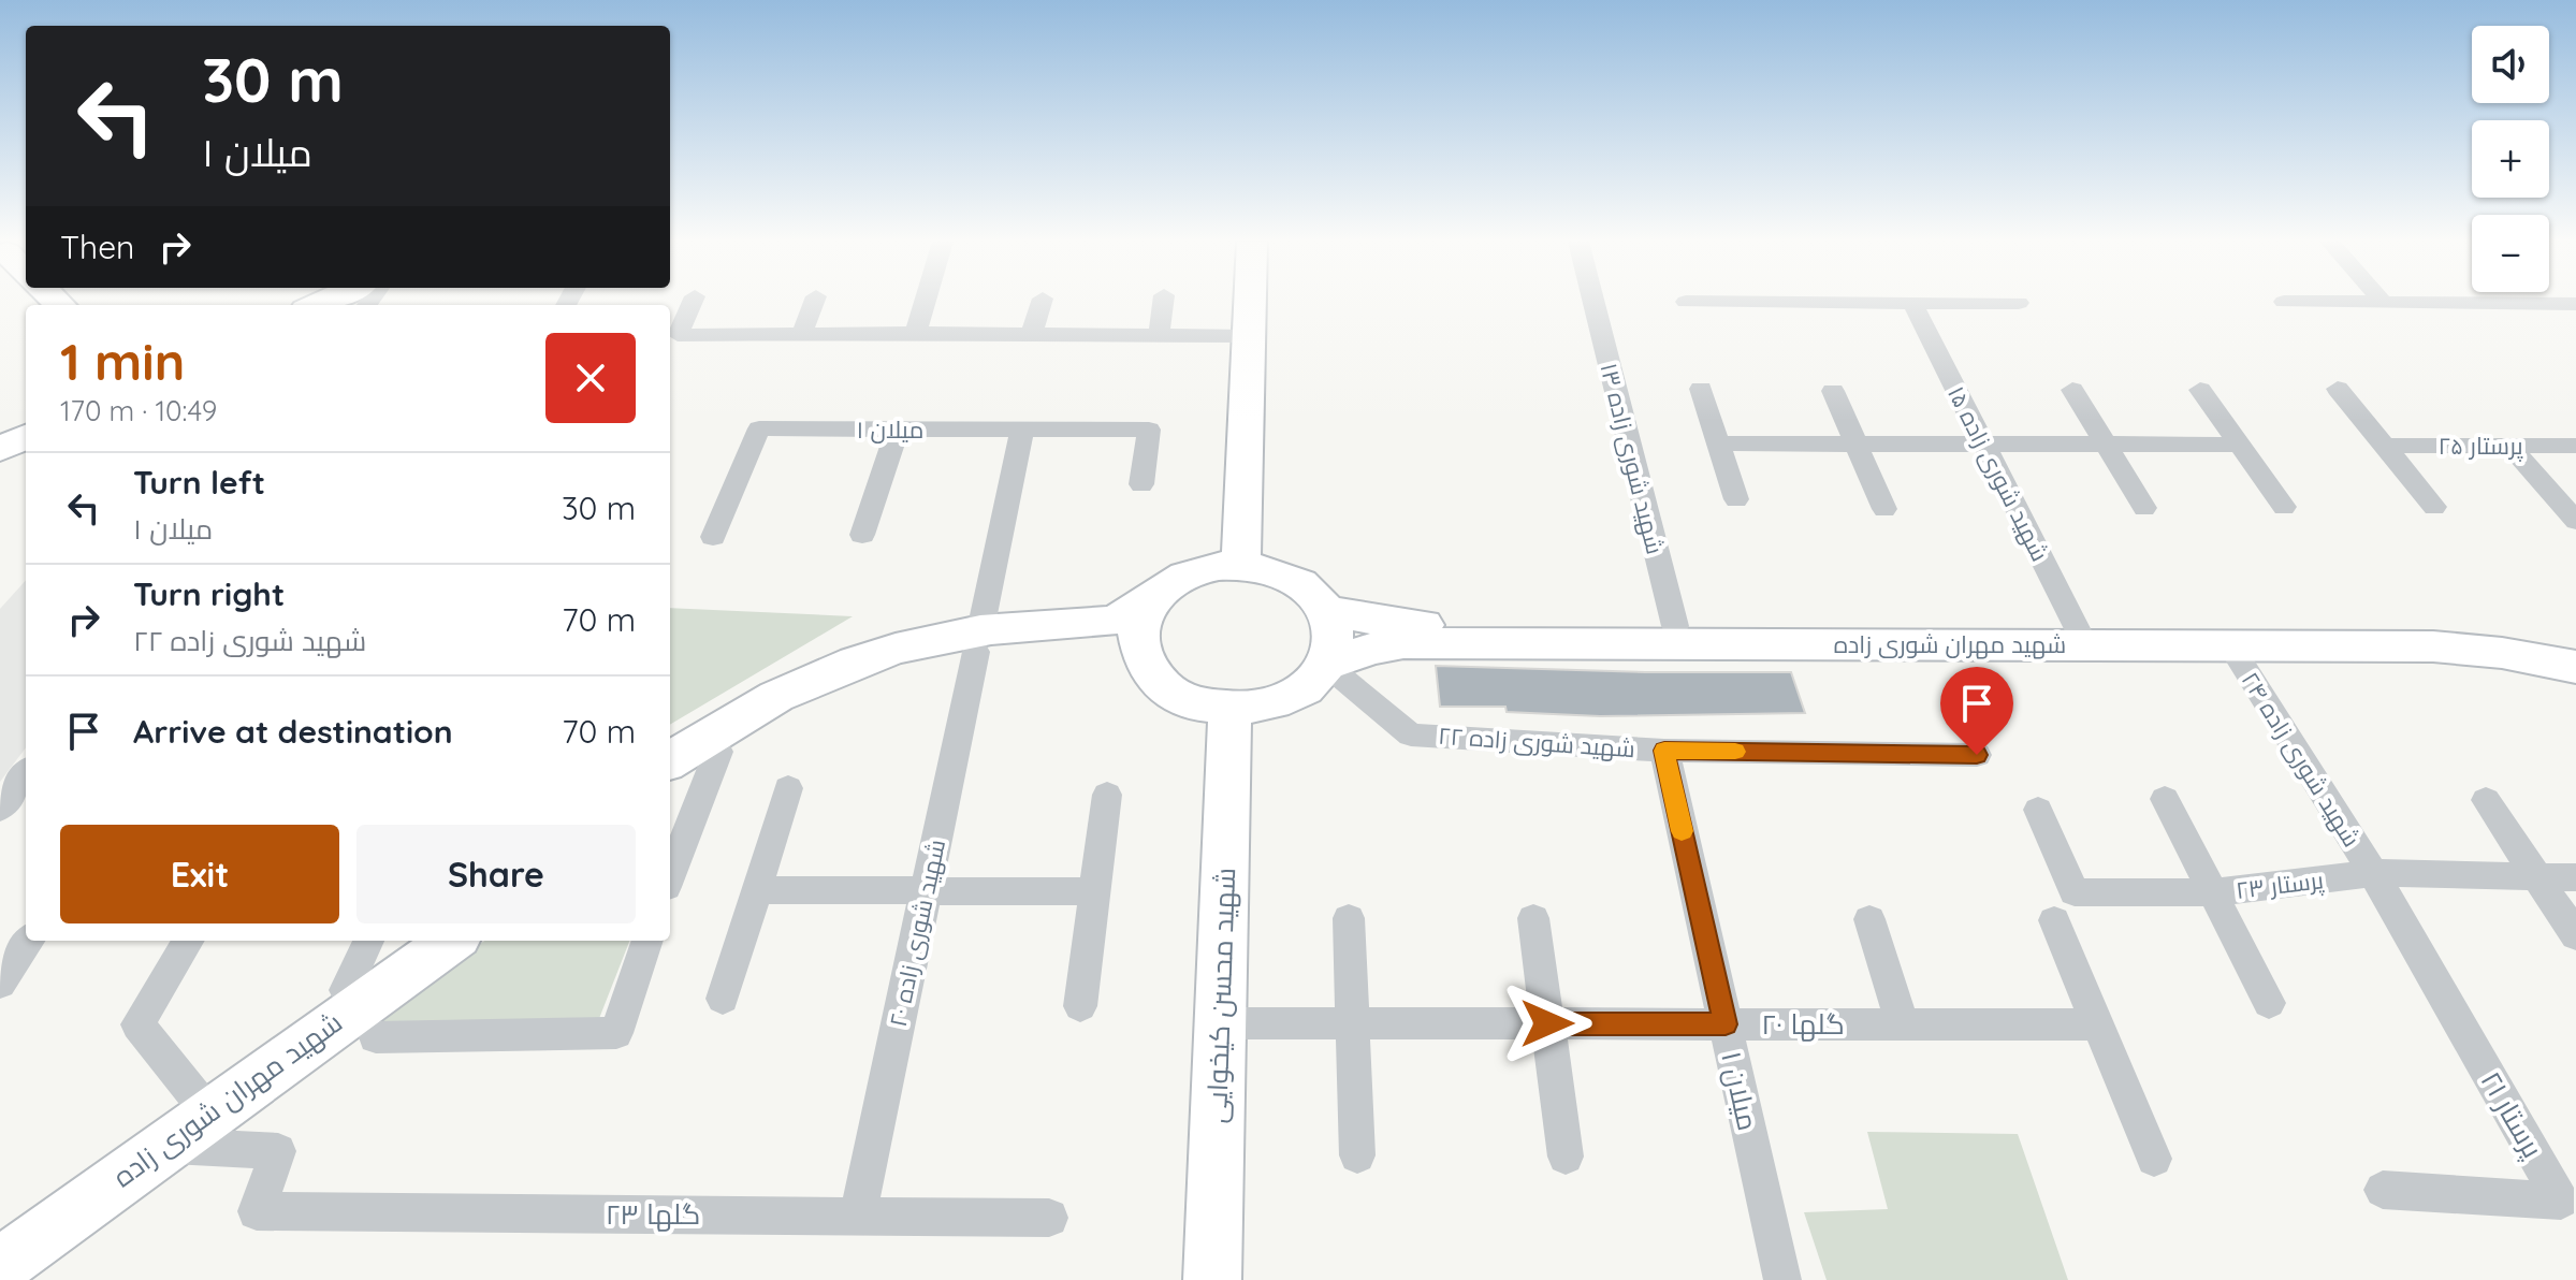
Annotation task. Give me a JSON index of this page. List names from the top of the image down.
{
  "streets": {
    "street": [
      "میلان ۱",
      "پرستار ۲۵",
      "شهید شوری زاده ۱۳",
      "شهید شوری زاده ۱۵",
      "شهید مهران شوری زاده",
      "شهید شوری زاده ۲۲",
      "شهید شوری زاده ۲۴",
      "پرستار ۲۳",
      "شهید شوری زاده ۲۰",
      "شهید محسن کیخوایی",
      "گلها ۲۰",
      "پرستار ۲۱",
      "گلها ۲۳"
    ]
  },
  "crossings": [
    ["میلان ۱", "شهید شوری زاده ۲۲"],
    ["میلان ۱", "شهید شوری زاده ۲۰"],
    ["میلان ۱", "گلها ۲۰"],
    ["شهید شوری زاده ۱۳", "شهید مهران شوری زاده"],
    ["شهید شوری زاده ۱۵", "شهید مهران شوری زاده"],
    ["شهید مهران شوری زاده", "شهید شوری زاده ۲۲"],
    ["شهید مهران شوری زاده", "شهید شوری زاده ۲۴"],
    ["شهید مهران شوری زاده", "شهید محسن کیخوایی"],
    ["شهید مهران شوری زاده", "گلها ۲۳"],
    ["شهید شوری زاده ۲۲", "شهید محسن کیخوایی"],
    ["شهید شوری زاده ۲۴", "پرستار ۲۳"],
    ["شهید شوری زاده ۲۴", "پرستار ۲۱"],
    ["پرستار ۲۳", "پرستار ۲۱"],
    ["شهید شوری زاده ۲۰", "گلها ۲۳"],
    ["شهید محسن کیخوایی", "گلها ۲۰"]
  ],
  "page": {
    "map_buttons": ["+", "−"],
    "turn": ["30 m", "میلان ۱"],
    "then": "Then",
    "heading": ["1 min", "170 m · 10:49"],
    "list": [
      {
        "name": "Turn left",
        "note": "میلان ۱",
        "value": "30 m"
      },
      {
        "name": "Turn right",
        "note": "شهید شوری زاده ۲۲",
        "value": "70 m"
      },
      {
        "name": "Arrive at destination",
        "value": "70 m"
      }
    ],
    "buttons": ["Exit", "Share"]
  }
}
